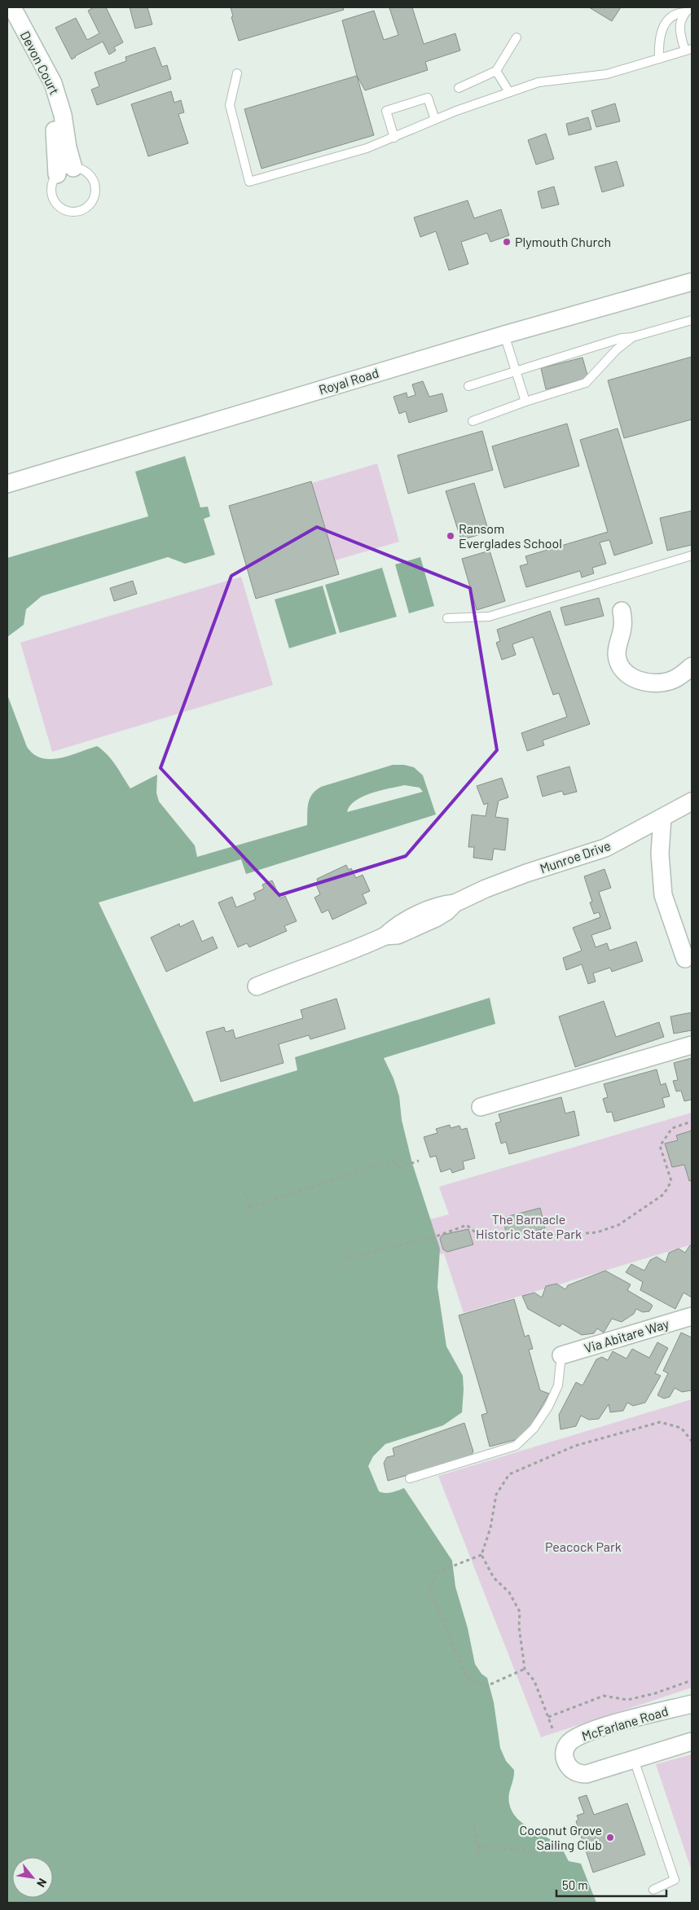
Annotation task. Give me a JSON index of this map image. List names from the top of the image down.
{
  "streets": {
    "street": [
      "Devon Court",
      "Royal Road",
      "Munroe Drive",
      "Via Abitare Way",
      "McFarlane Road"
    ]
  },
  "parks": ["The Barnacle Historic State Park", "Peacock Park"],
  "places": ["Plymouth Church", "Ransom Everglades School", "Coconut Grove Sailing Club"],
  "scale_bar": "50 m",
  "north": "bottom right"
}
